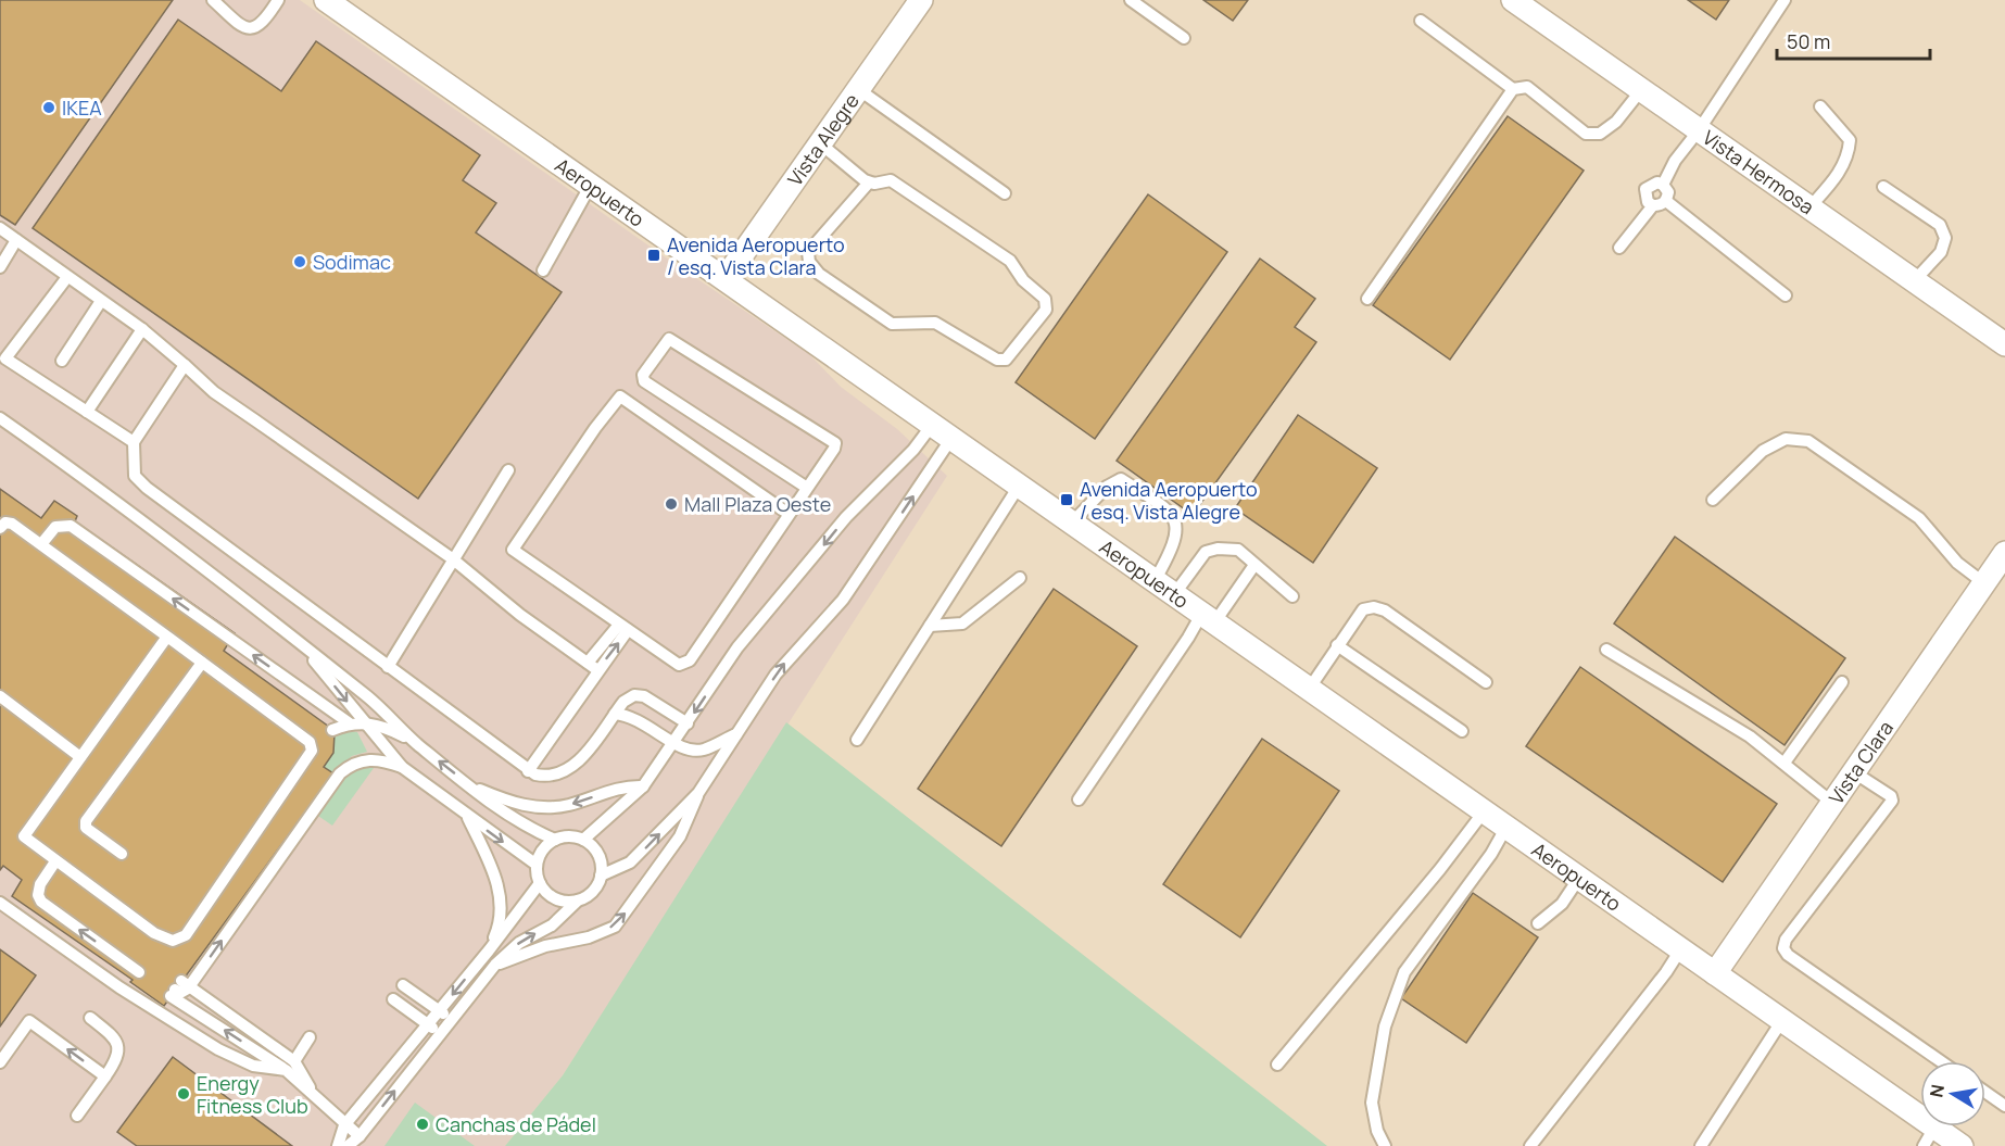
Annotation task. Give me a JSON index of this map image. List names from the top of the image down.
{
  "streets": {
    "street": [
      "Vista Alegre",
      "Vista Hermosa",
      "Aeropuerto",
      "Vista Clara"
    ]
  },
  "crossings": [
    ["Vista Alegre", "Aeropuerto"],
    ["Aeropuerto", "Vista Clara"]
  ],
  "places": {
    "other": [
      "IKEA",
      "Sodimac",
      "Mall Plaza Oeste",
      "Energy Fitness Club",
      "Canchas de Pádel"
    ],
    "transit": ["Avenida Aeropuerto / esq. Vista Clara", "Avenida Aeropuerto / esq. Vista Alegre"]
  },
  "scale_bar": "50 m",
  "north": "left"
}
